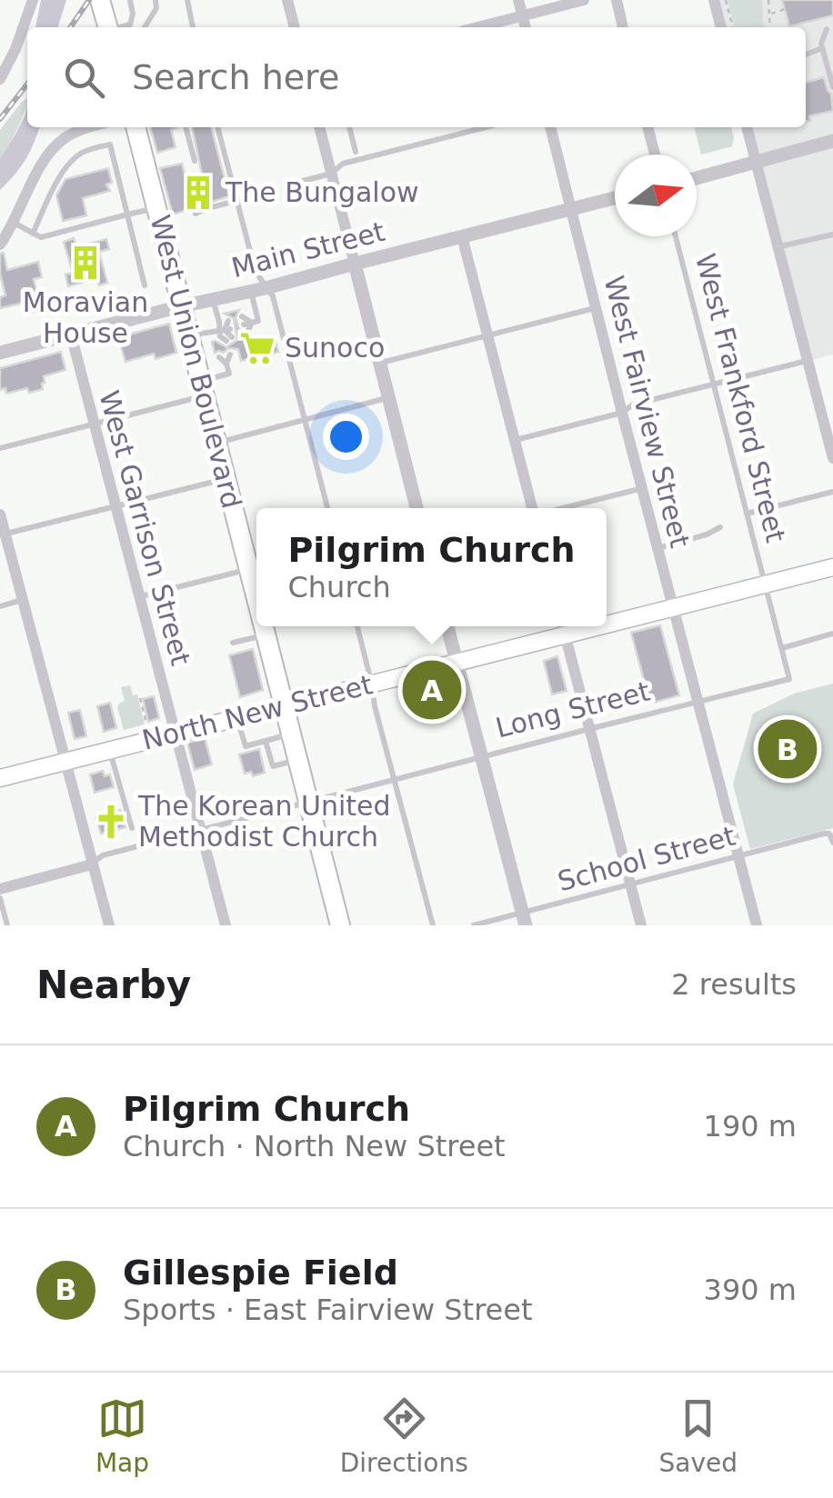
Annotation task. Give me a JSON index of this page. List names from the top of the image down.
{
  "streets": {
    "main road": ["West Union Boulevard", "North New Street"],
    "street": [
      "Main Street",
      "West Fairview Street",
      "West Garrison Street",
      "Long Street"
    ],
    "lane": ["West Frankford Street", "School Street"]
  },
  "crossings": [
    ["Main Street", "West Union Boulevard"],
    ["Main Street", "West Fairview Street"],
    ["Main Street", "West Garrison Street"],
    ["West Union Boulevard", "Long Street"],
    ["West Union Boulevard", "North New Street"],
    ["West Frankford Street", "Long Street"],
    ["West Frankford Street", "North New Street"],
    ["West Fairview Street", "Long Street"],
    ["West Fairview Street", "North New Street"],
    ["West Fairview Street", "School Street"],
    ["West Garrison Street", "Long Street"],
    ["West Garrison Street", "North New Street"]
  ],
  "places": {
    "building": ["The Bungalow", "Moravian House"],
    "supermarket": ["Sunoco"],
    "church": ["The Korean United Methodist Church"]
  },
  "north": "right",
  "page": {
    "search": "Search here",
    "popup": ["Pilgrim Church", "Church"],
    "pins": ["A", "B"],
    "heading": ["Nearby", "2 results"],
    "list": [
      {
        "mark": "A",
        "name": "Pilgrim Church",
        "note": "Church · North New Street",
        "value": "190 m"
      },
      {
        "mark": "B",
        "name": "Gillespie Field",
        "note": "Sports · East Fairview Street",
        "value": "390 m"
      }
    ],
    "nav": ["Map", "Directions", "Saved"]
  }
}
